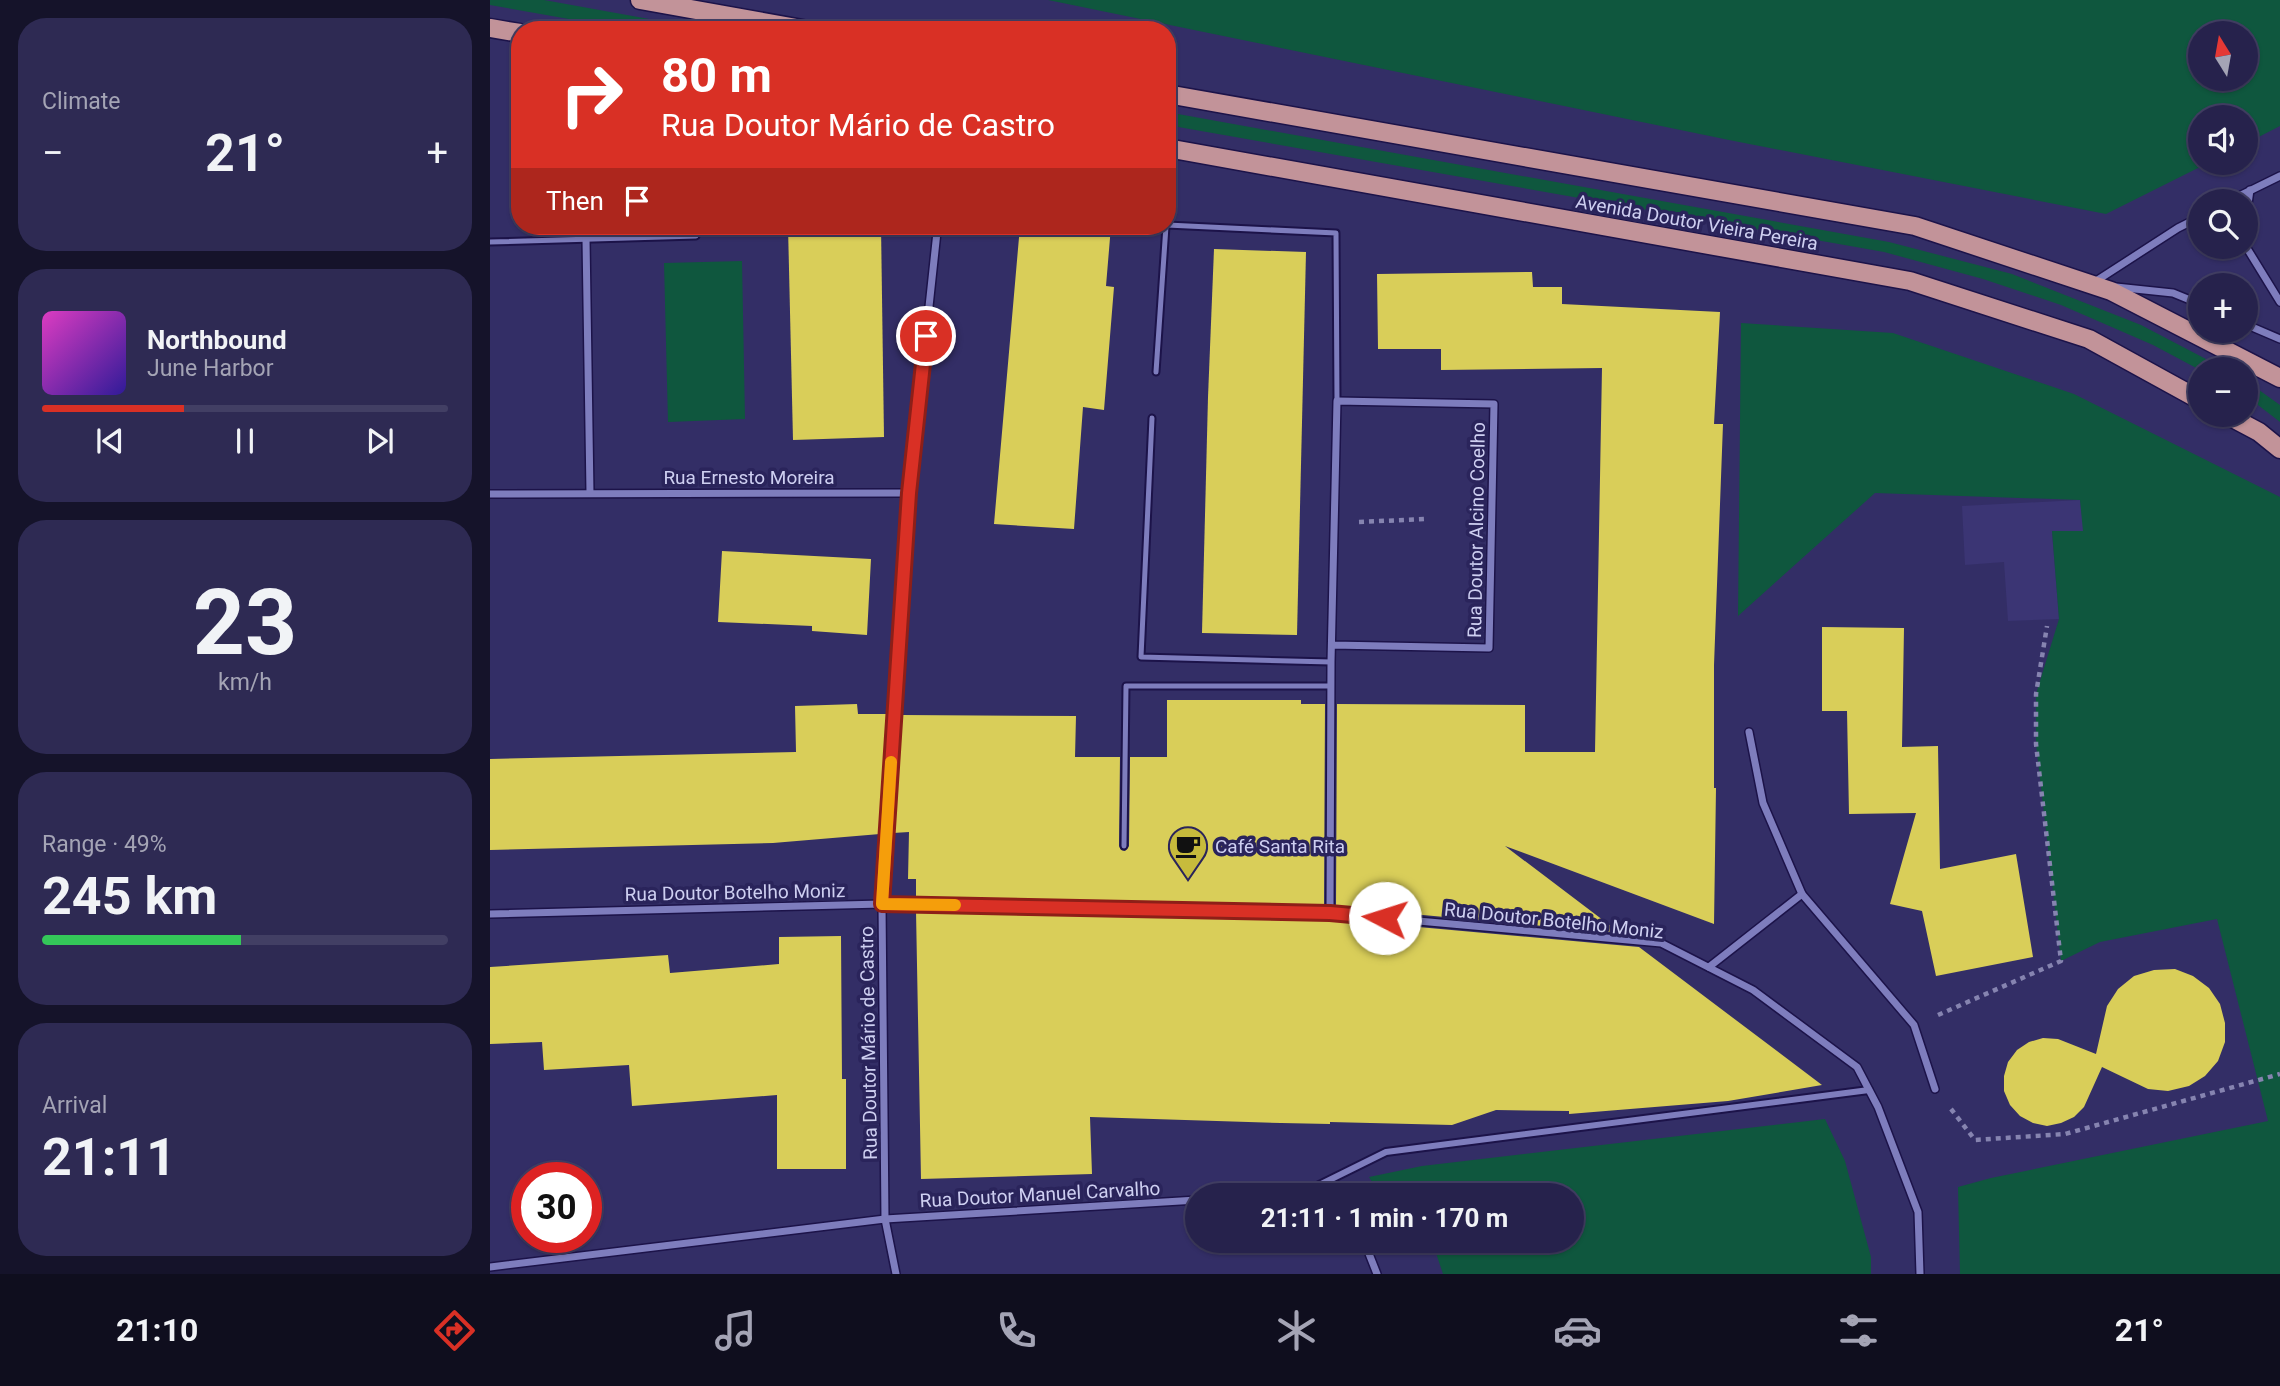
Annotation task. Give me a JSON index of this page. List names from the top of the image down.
{
  "streets": {
    "main road": ["Avenida Doutor Vieira Pereira"],
    "street": [
      "Rua Ernesto Moreira",
      "Rua Doutor Alcino Coelho",
      "Rua Doutor Botelho Moniz",
      "Rua Doutor Mário de Castro",
      "Rua Doutor Manuel Carvalho"
    ]
  },
  "crossings": [
    ["Rua Ernesto Moreira", "Rua Doutor Mário de Castro"],
    ["Rua Doutor Botelho Moniz", "Rua Doutor Mário de Castro"],
    ["Rua Doutor Mário de Castro", "Rua Doutor Manuel Carvalho"]
  ],
  "places": {
    "cafe": ["Café Santa Rita"]
  },
  "north": "top",
  "page": {
    "tile": [
      "Climate",
      ["23", "km/h"],
      ["Range · 49%", "245 km"],
      ["Arrival", "21:11"]
    ],
    "map_buttons": ["+", "−"],
    "turn": ["80 m", "Rua Doutor Mário de Castro"],
    "heat": ["−", "21°", "+"],
    "then": "Then",
    "song": ["Northbound", "June Harbor"],
    "limit": "30",
    "trip": "21:11 · 1 min · 170 m",
    "tabs": ["21:10", "21°"]
  }
}
